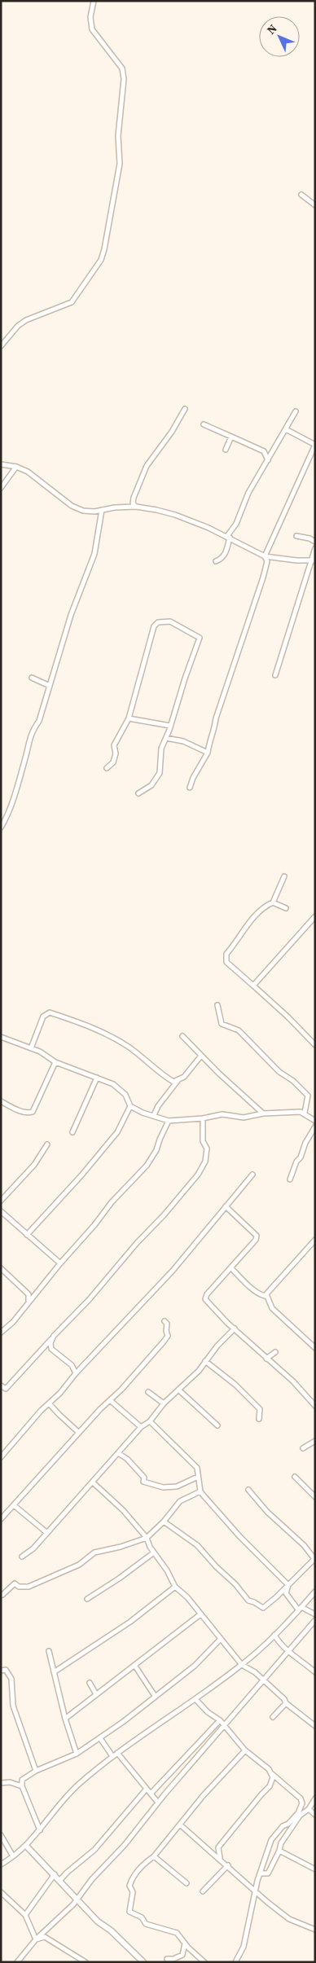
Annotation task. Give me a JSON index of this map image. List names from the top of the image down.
{
  "north": "top left"
}
